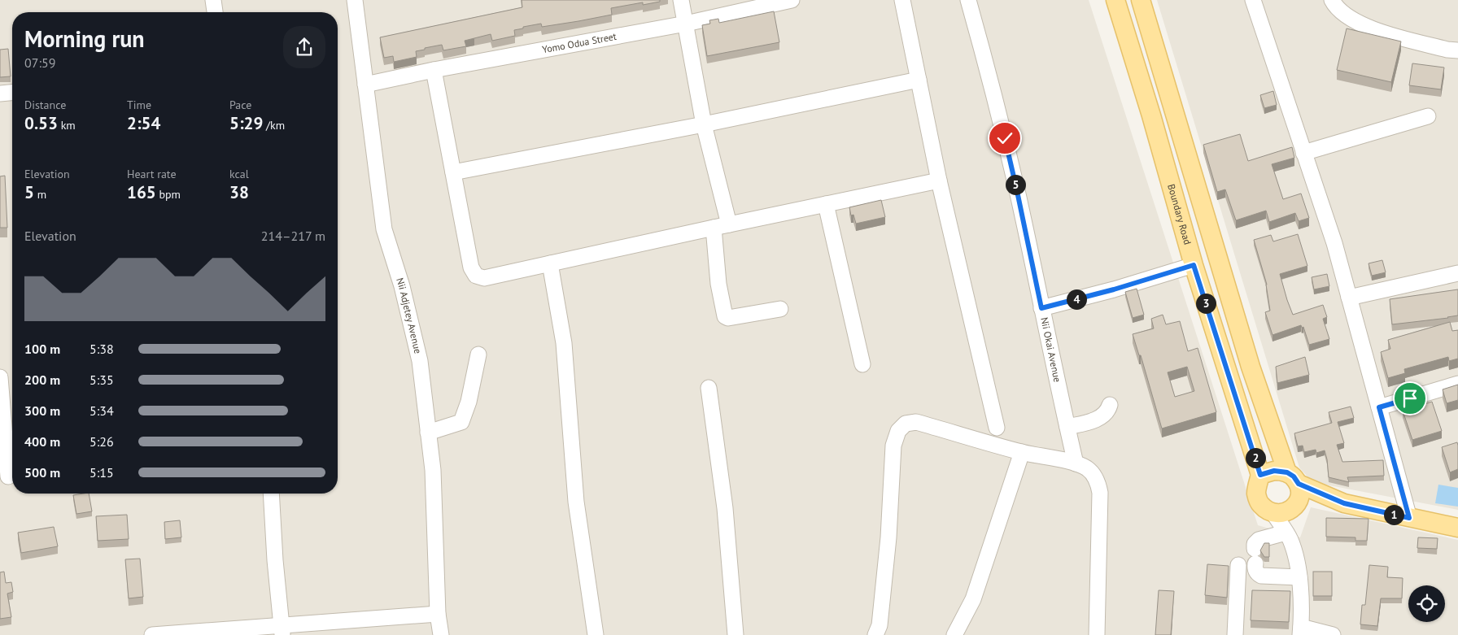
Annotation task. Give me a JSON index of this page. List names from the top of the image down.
{
  "streets": {
    "main road": ["Boundary Road"],
    "street": ["Yomo Odua Street", "Nii Adjetey Avenue", "Nii Okai Avenue"]
  },
  "crossings": [
    ["Yomo Odua Street", "Nii Adjetey Avenue"]
  ],
  "page": {
    "heading": ["Morning run", "07:59"],
    "stats": [
      ["Distance", "0.53 km"],
      ["Time", "2:54"],
      ["Pace", "5:29 /km"],
      ["Elevation", "5 m"],
      ["Heart rate", "165 bpm"],
      ["kcal", "38"]
    ],
    "pins": [
      "5",
      "4",
      "3",
      "2",
      "1"
    ],
    "chart": ["Elevation", "214–217 m"],
    "list": [
      {
        "name": "100 m",
        "note": "5:38"
      },
      {
        "name": "200 m",
        "note": "5:35"
      },
      {
        "name": "300 m",
        "note": "5:34"
      },
      {
        "name": "400 m",
        "note": "5:26"
      },
      {
        "name": "500 m",
        "note": "5:15"
      }
    ]
  }
}
